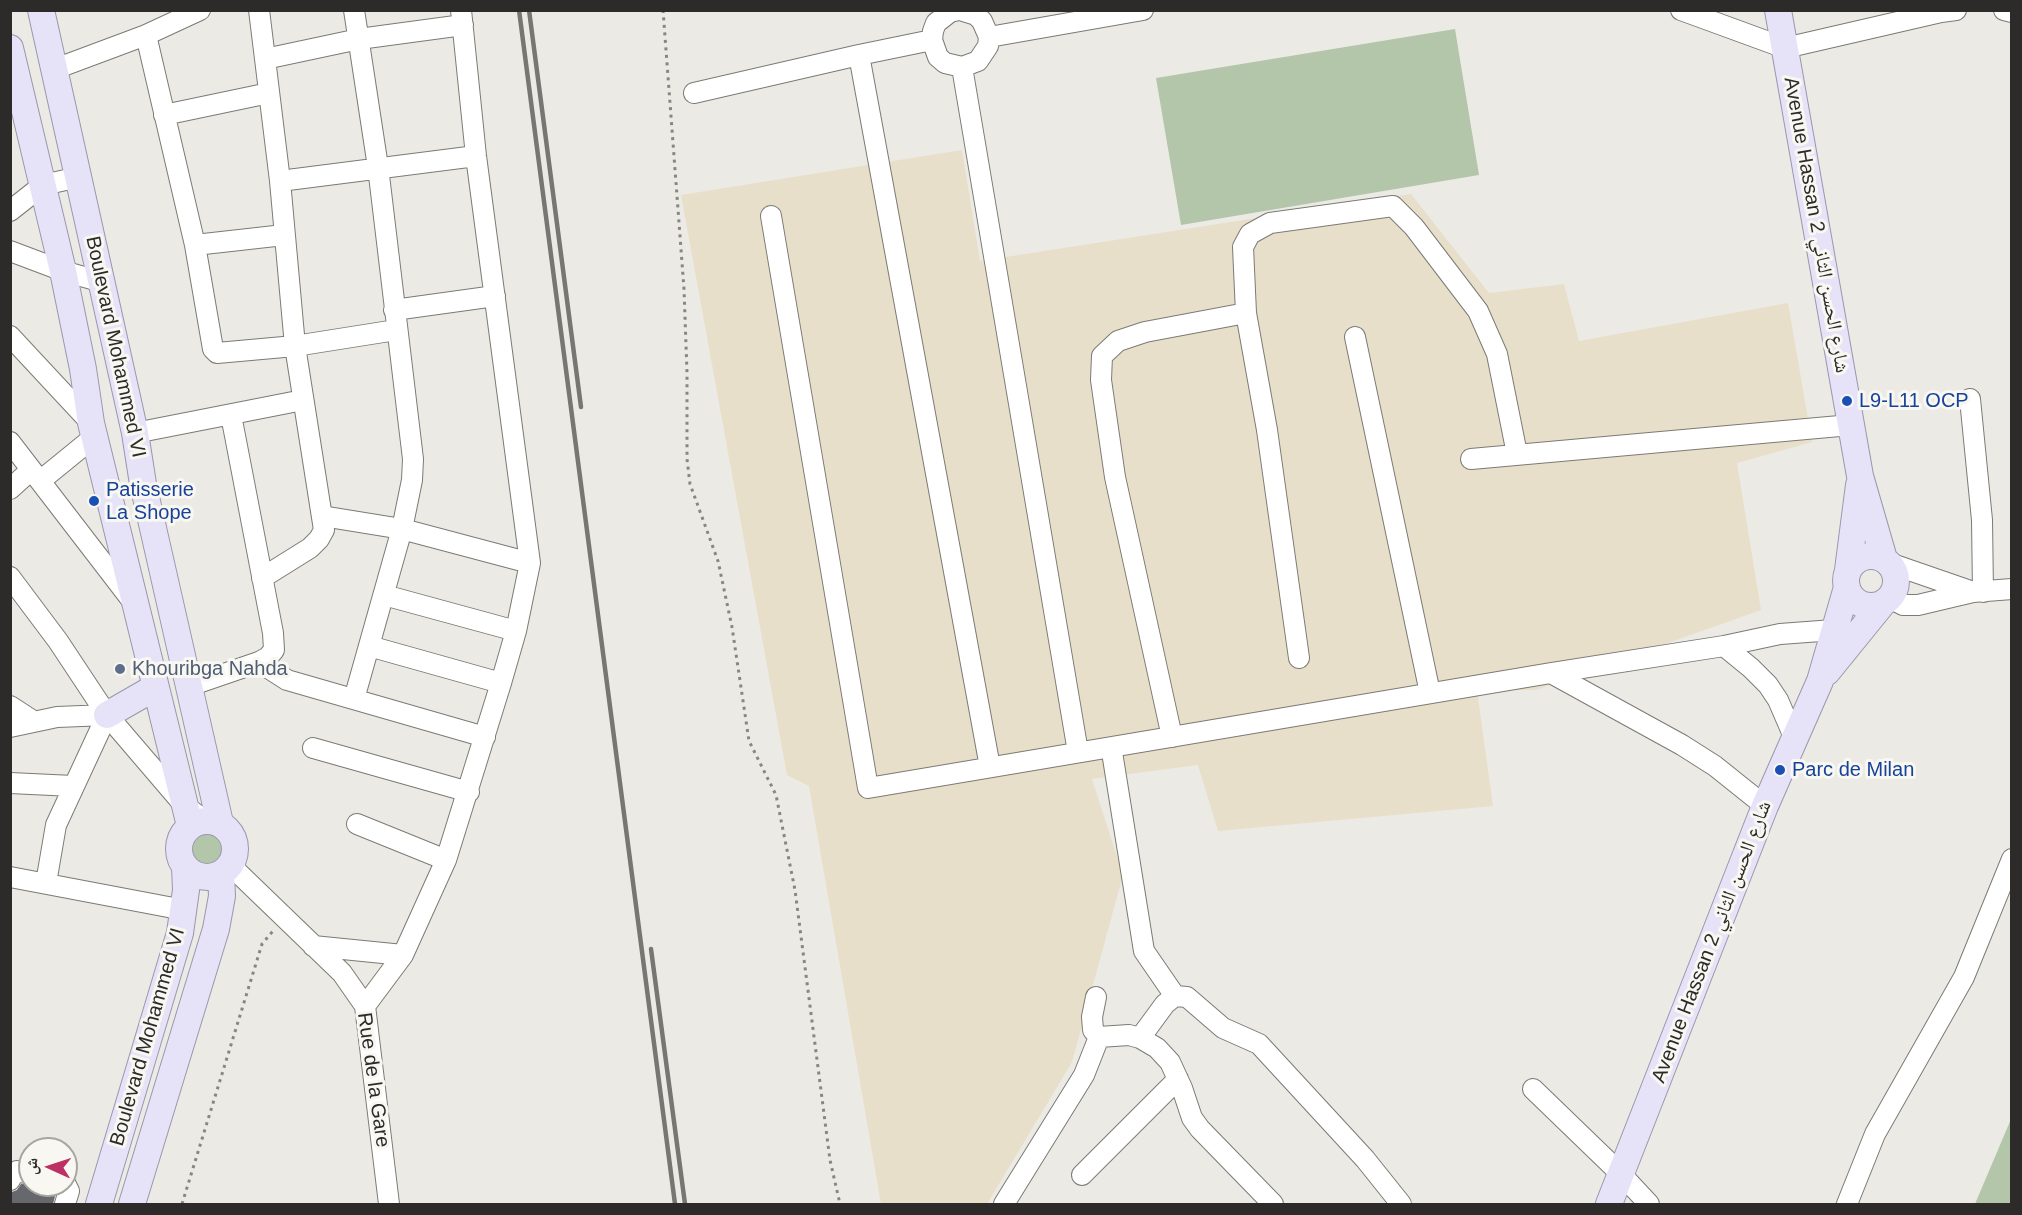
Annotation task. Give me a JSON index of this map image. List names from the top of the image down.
{
  "streets": {
    "main road": ["Avenue Hassan 2 شارع الحسن الثاني", "Boulevard Mohammed VI"],
    "street": ["Rue de la Gare"]
  },
  "crossings": [
    ["Boulevard Mohammed VI", "Rue de la Gare"]
  ],
  "places": [
    "L9-L11 OCP",
    "Patisserie La Shope",
    "Khouribga Nahda",
    "Parc de Milan"
  ],
  "north": "left"
}
